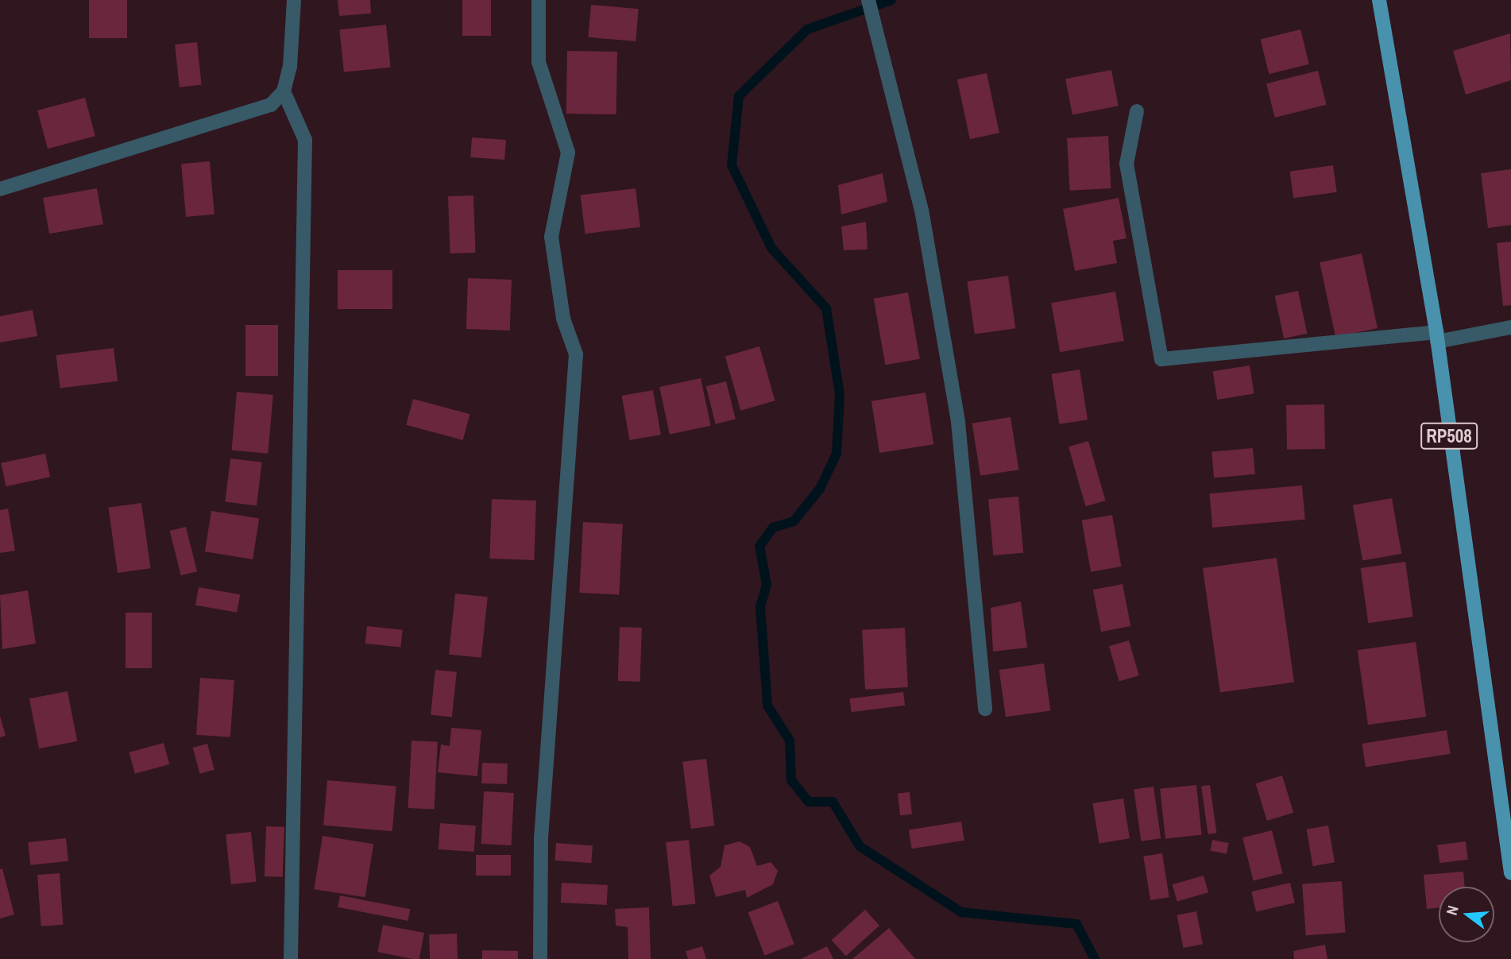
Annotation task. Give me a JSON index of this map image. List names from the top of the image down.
{
  "streets": {
    "main road": ["RP508"]
  },
  "north": "left"
}
